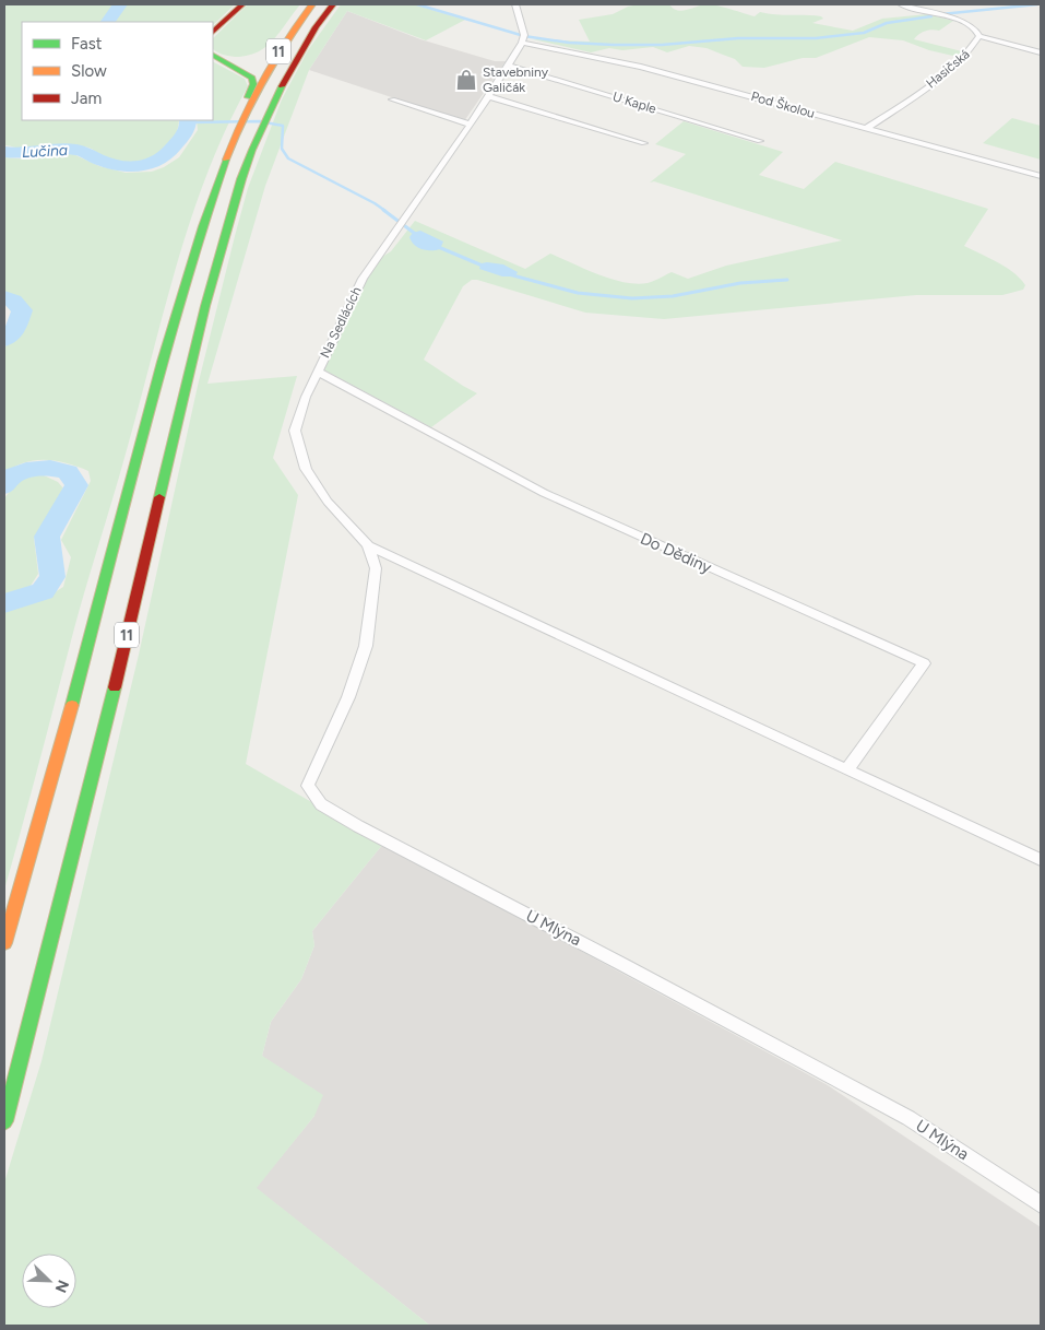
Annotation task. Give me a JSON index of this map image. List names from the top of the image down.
{
  "streets": {
    "highway": ["11"],
    "street": [
      "Hasičská",
      "U Kaple",
      "Pod Školou",
      "Na Sedlácích",
      "Do Dědiny",
      "U Mlýna"
    ]
  },
  "crossings": [
    ["Hasičská", "Pod Školou"],
    ["U Kaple", "Na Sedlácích"],
    ["Pod Školou", "Na Sedlácích"],
    ["Na Sedlácích", "Do Dědiny"],
    ["Na Sedlácích", "U Mlýna"]
  ],
  "water": ["Lučina"],
  "places": {
    "shop": ["Stavebniny Galičák"]
  },
  "legend": ["Fast", "Slow", "Jam"],
  "north": "bottom right"
}
